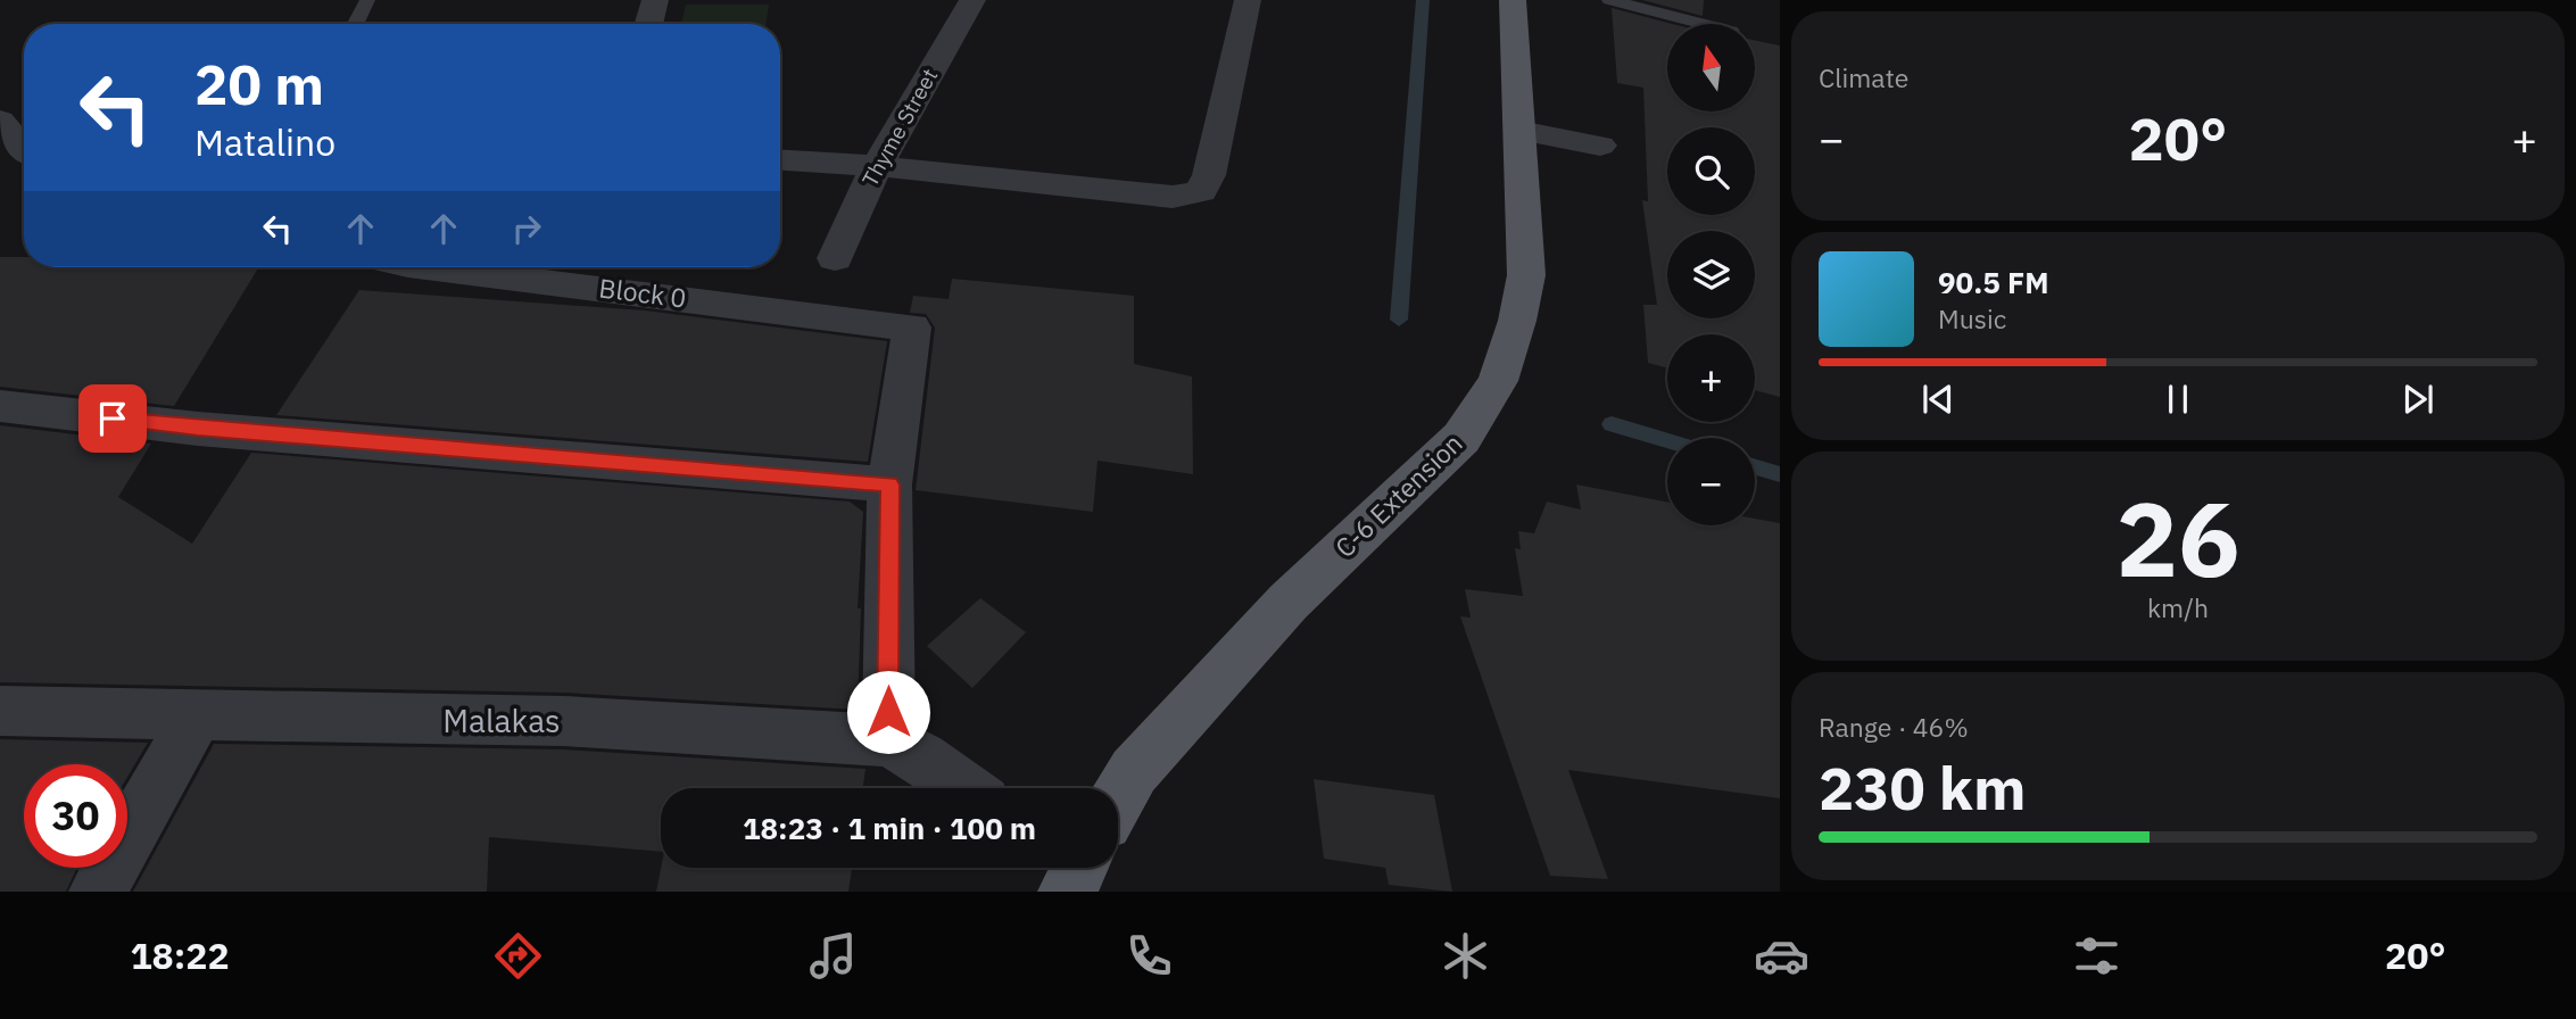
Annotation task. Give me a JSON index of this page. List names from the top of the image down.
{
  "streets": {
    "main road": ["C-6 Extension"],
    "street": ["Thyme Street", "Block 0", "Malakas"]
  },
  "north": "top",
  "page": {
    "tile": [
      "Climate",
      ["26", "km/h"],
      ["Range · 46%", "230 km"]
    ],
    "map_buttons": ["+", "−"],
    "turn": ["20 m", "Matalino"],
    "heat": ["−", "20°", "+"],
    "song": ["90.5 FM", "Music"],
    "limit": "30",
    "trip": "18:23 · 1 min · 100 m",
    "tabs": ["18:22", "20°"]
  }
}
